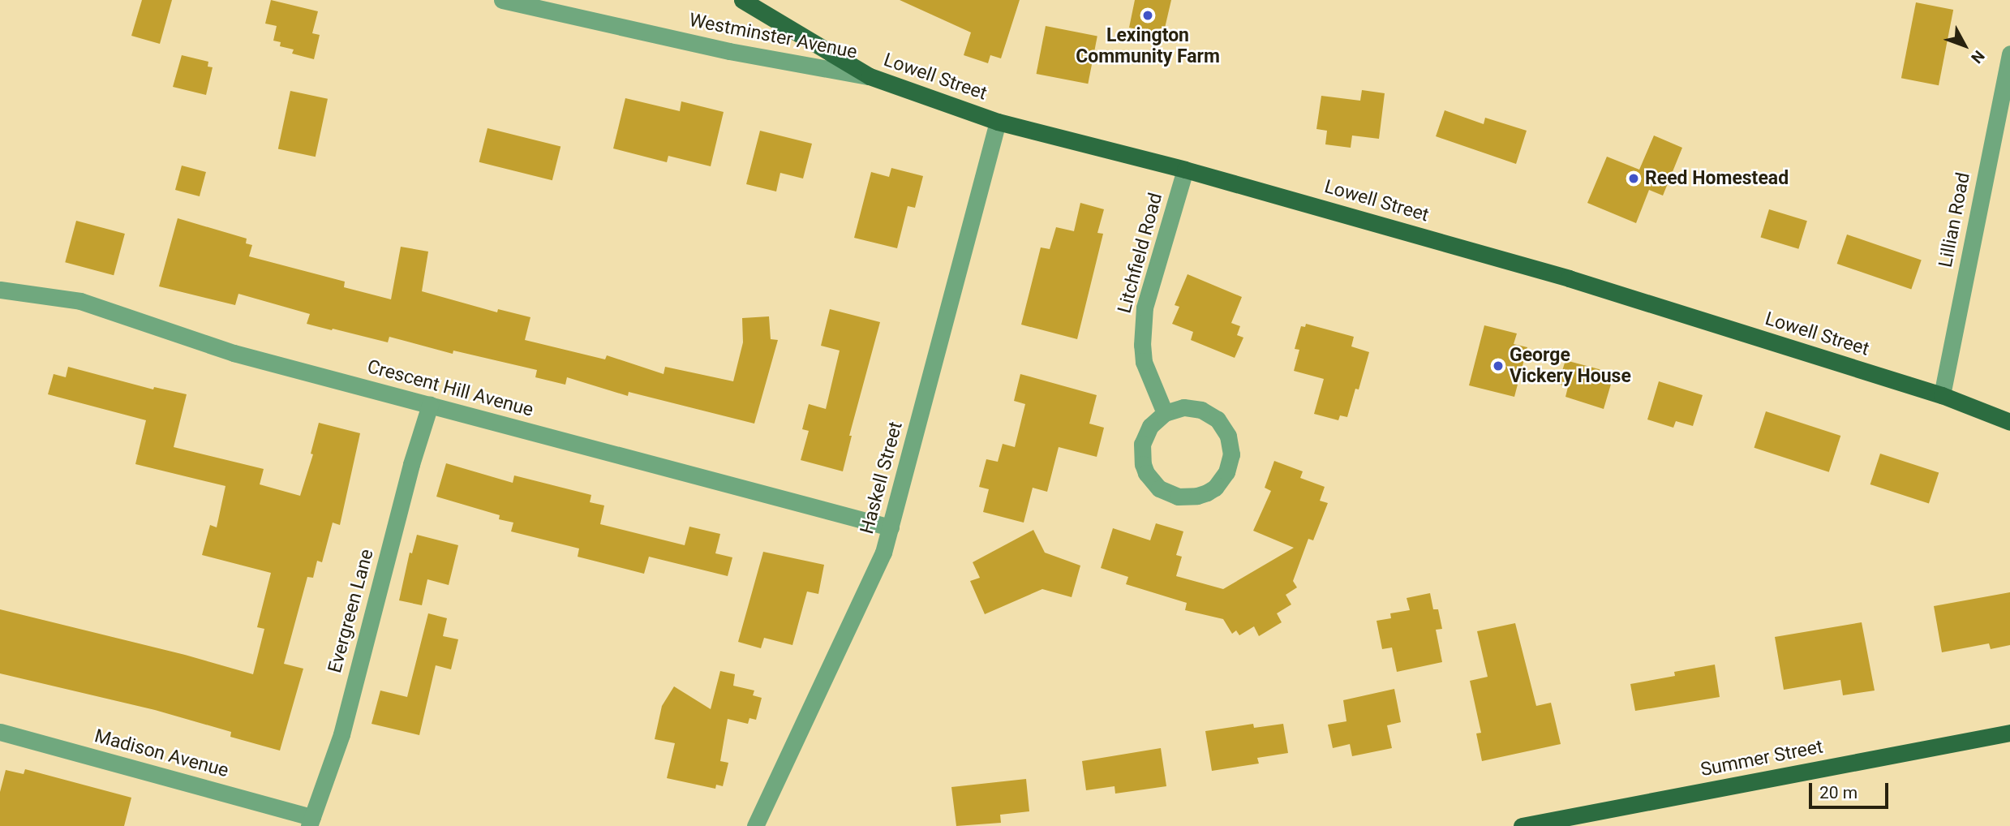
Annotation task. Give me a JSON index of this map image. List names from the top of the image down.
{
  "streets": {
    "main road": ["Lowell Street", "Summer Street"],
    "street": [
      "Westminster Avenue",
      "Lillian Road",
      "Litchfield Road",
      "Crescent Hill Avenue",
      "Haskell Street",
      "Evergreen Lane",
      "Madison Avenue"
    ]
  },
  "crossings": [
    ["Westminster Avenue", "Lowell Street"],
    ["Lowell Street", "Lillian Road"],
    ["Lowell Street", "Litchfield Road"],
    ["Lowell Street", "Haskell Street"],
    ["Crescent Hill Avenue", "Haskell Street"],
    ["Crescent Hill Avenue", "Evergreen Lane"],
    ["Evergreen Lane", "Madison Avenue"]
  ],
  "places": ["Lexington Community Farm", "Reed Homestead", "George Vickery House"],
  "scale_bar": "20 m",
  "north": "bottom right"
}
